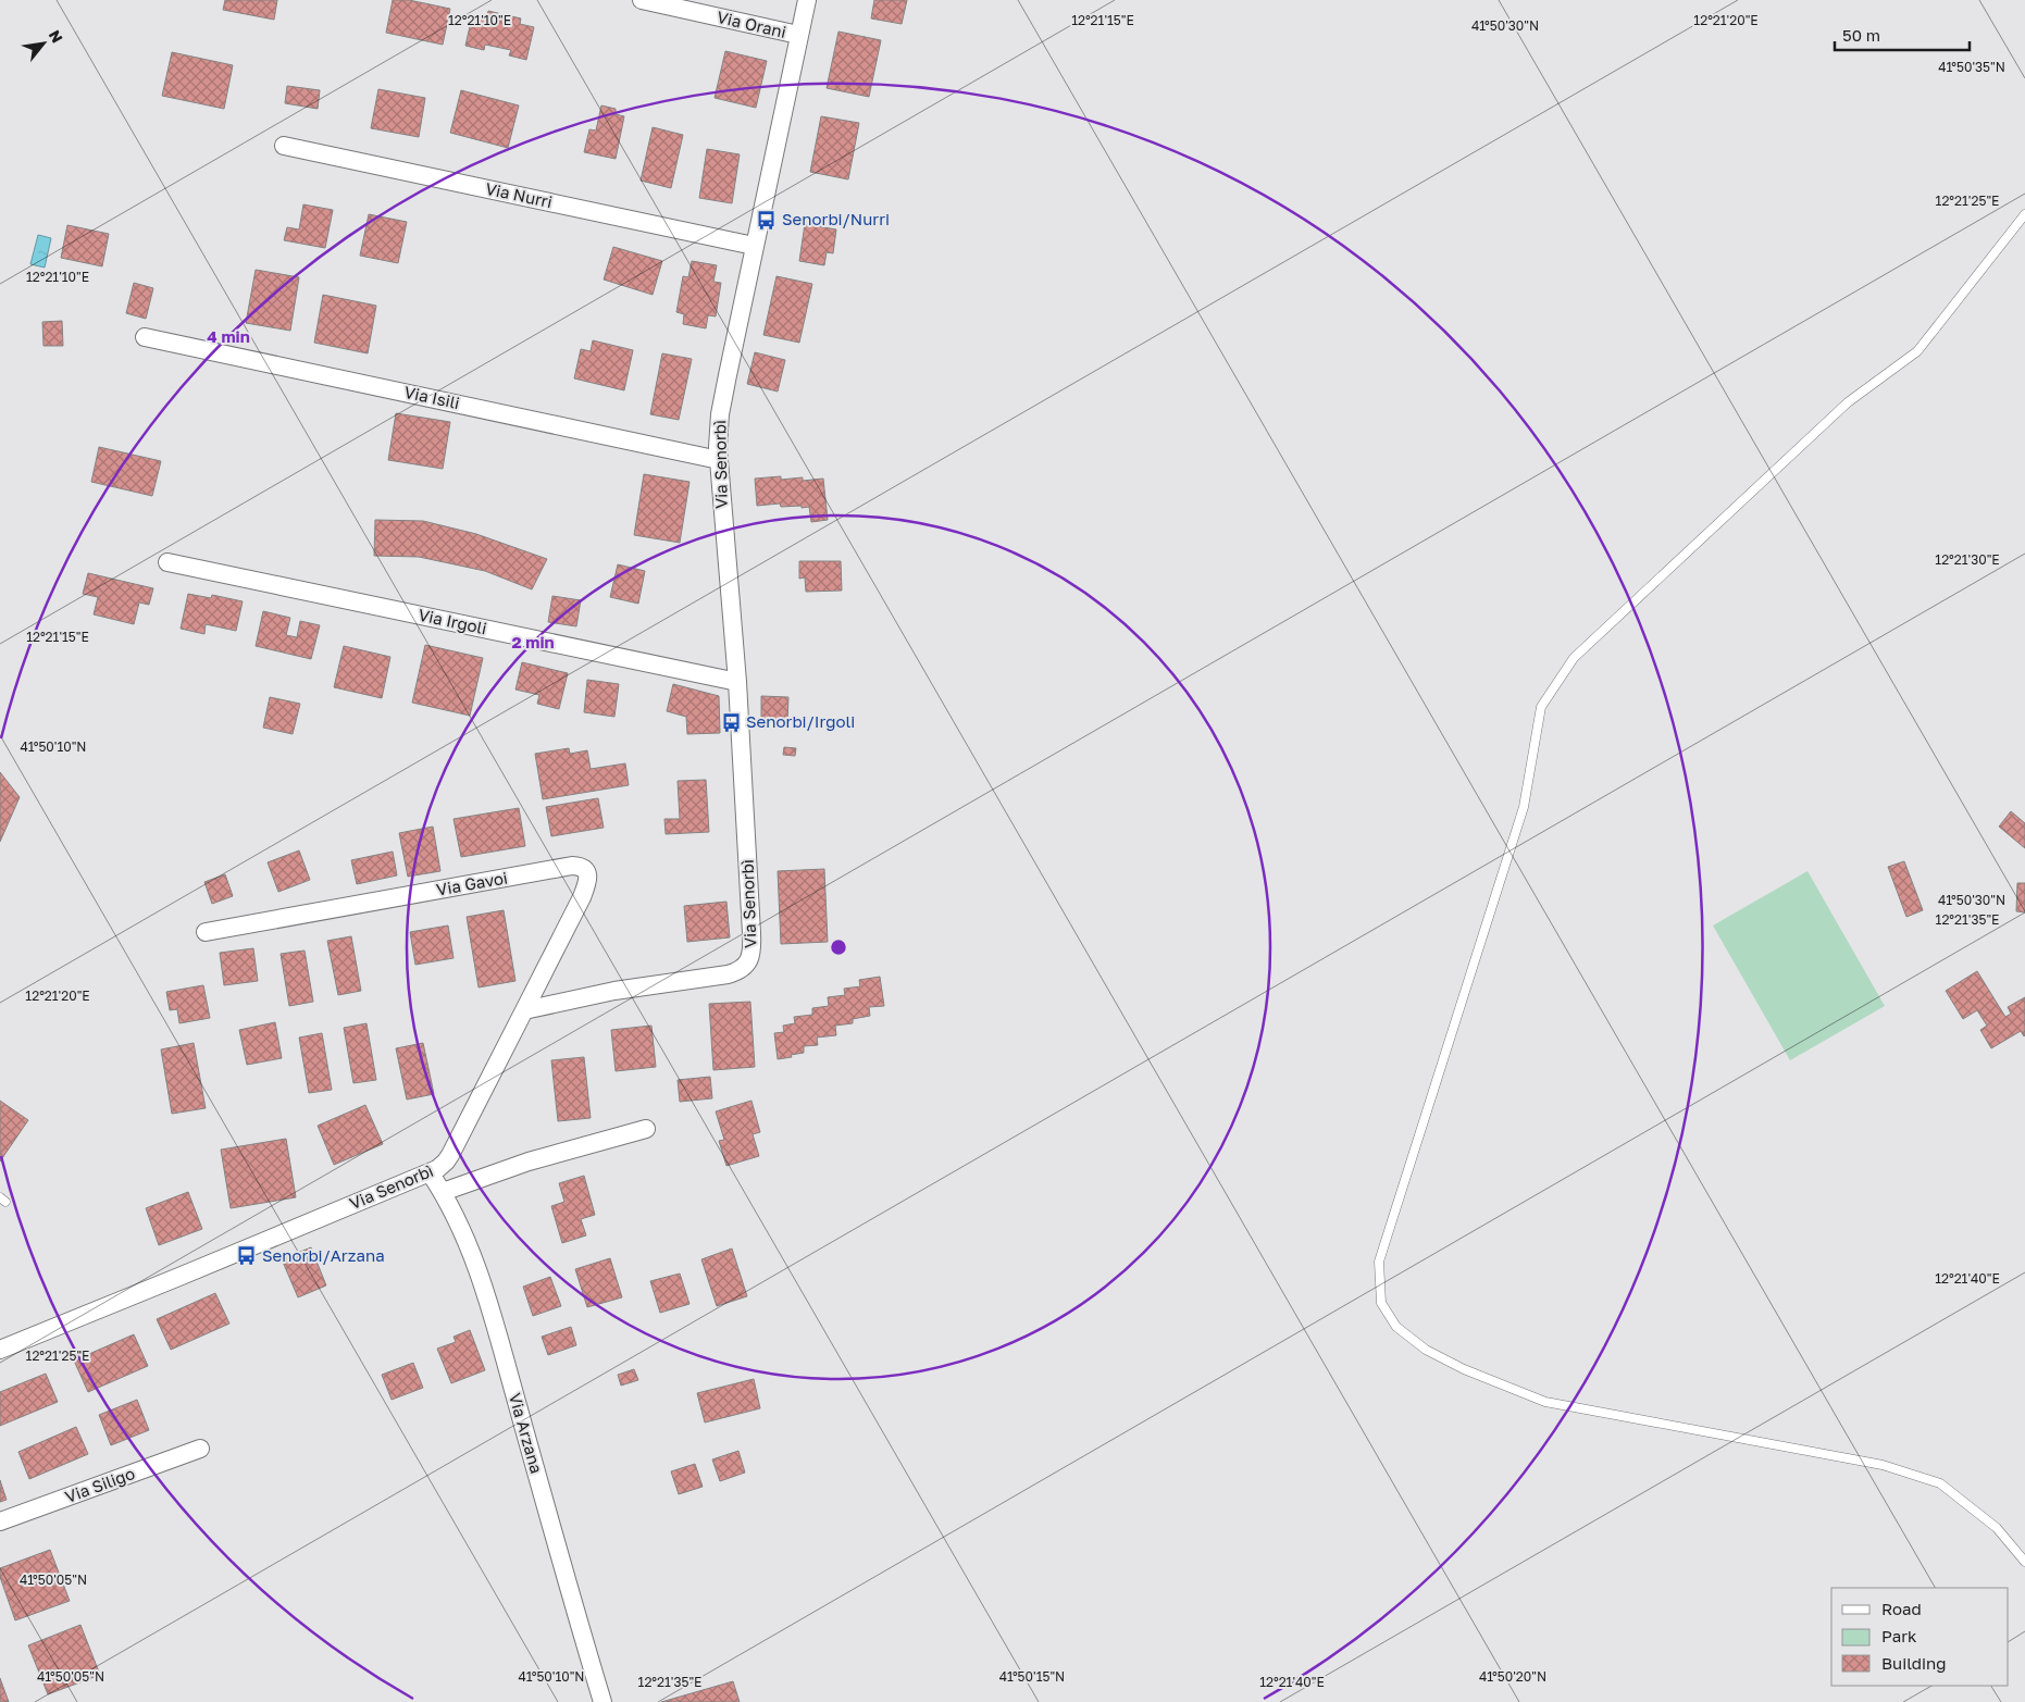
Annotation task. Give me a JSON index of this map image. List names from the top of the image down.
{
  "streets": {
    "street": [
      "Via Orani",
      "Via Nurri",
      "Via Isili",
      "Via Senorbì",
      "Via Irgoli",
      "Via Gavoi",
      "Via Arzana",
      "Via Siligo"
    ]
  },
  "crossings": [
    ["Via Orani", "Via Senorbì"],
    ["Via Nurri", "Via Senorbì"],
    ["Via Isili", "Via Senorbì"],
    ["Via Senorbì", "Via Irgoli"],
    ["Via Senorbì", "Via Gavoi"],
    ["Via Senorbì", "Via Arzana"]
  ],
  "places": {
    "bus stop": ["Senorbi/Nurri", "Senorbi/Irgoli", "Senorbi/Arzana"]
  },
  "legend": ["Road", "Park", "Building"],
  "scale_bar": "50 m",
  "north": "top right",
  "coordinates": [
    "12°21'10\"E",
    "12°21'15\"E",
    "12°21'20\"E",
    "41°50'30\"N",
    "41°50'35\"N",
    "12°21'25\"E",
    "12°21'30\"E",
    "41°50'10\"N",
    "12°21'35\"E",
    "12°21'40\"E",
    "41°50'05\"N",
    "41°50'15\"N",
    "41°50'20\"N"
  ],
  "rings": ["4 min", "2 min"]
}
